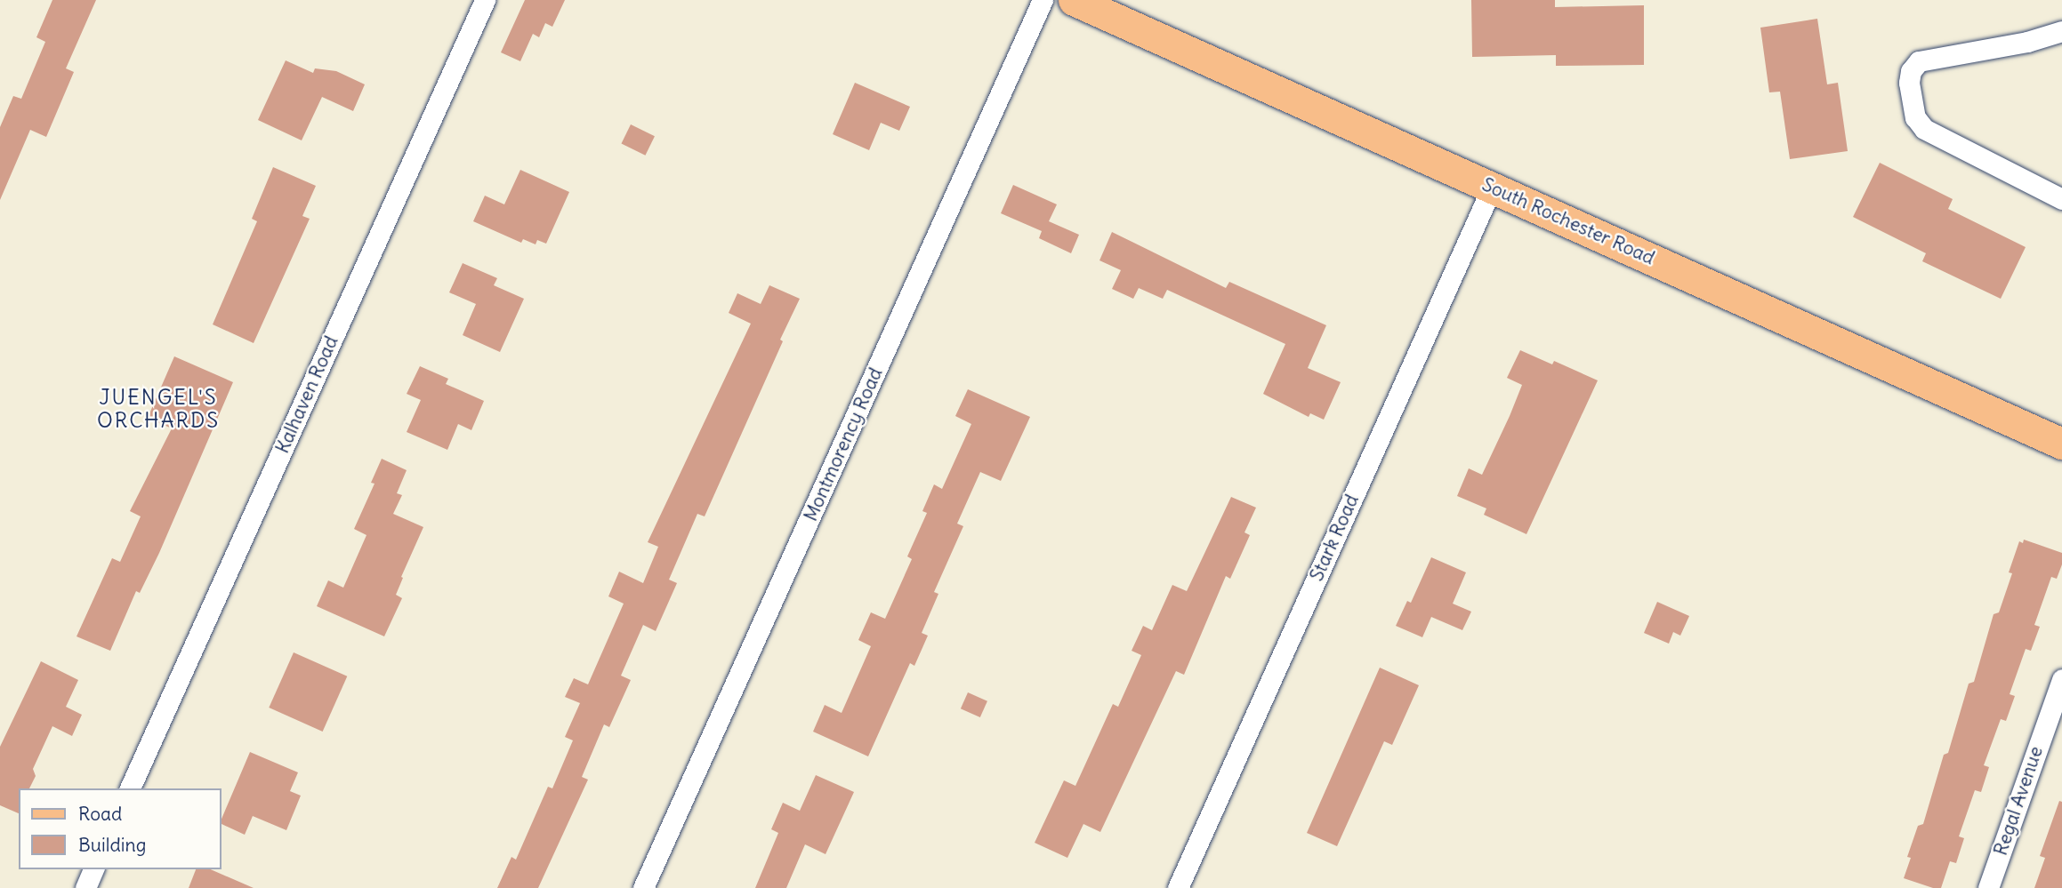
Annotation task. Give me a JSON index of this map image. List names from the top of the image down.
{
  "streets": {
    "main road": ["South Rochester Road"],
    "street": [
      "Kalhaven Road",
      "Montmorency Road",
      "Stark Road",
      "Regal Avenue"
    ]
  },
  "crossings": [
    ["South Rochester Road", "Stark Road"]
  ],
  "districts": ["JUENGEL'S ORCHARDS"],
  "legend": ["Road", "Building"]
}
